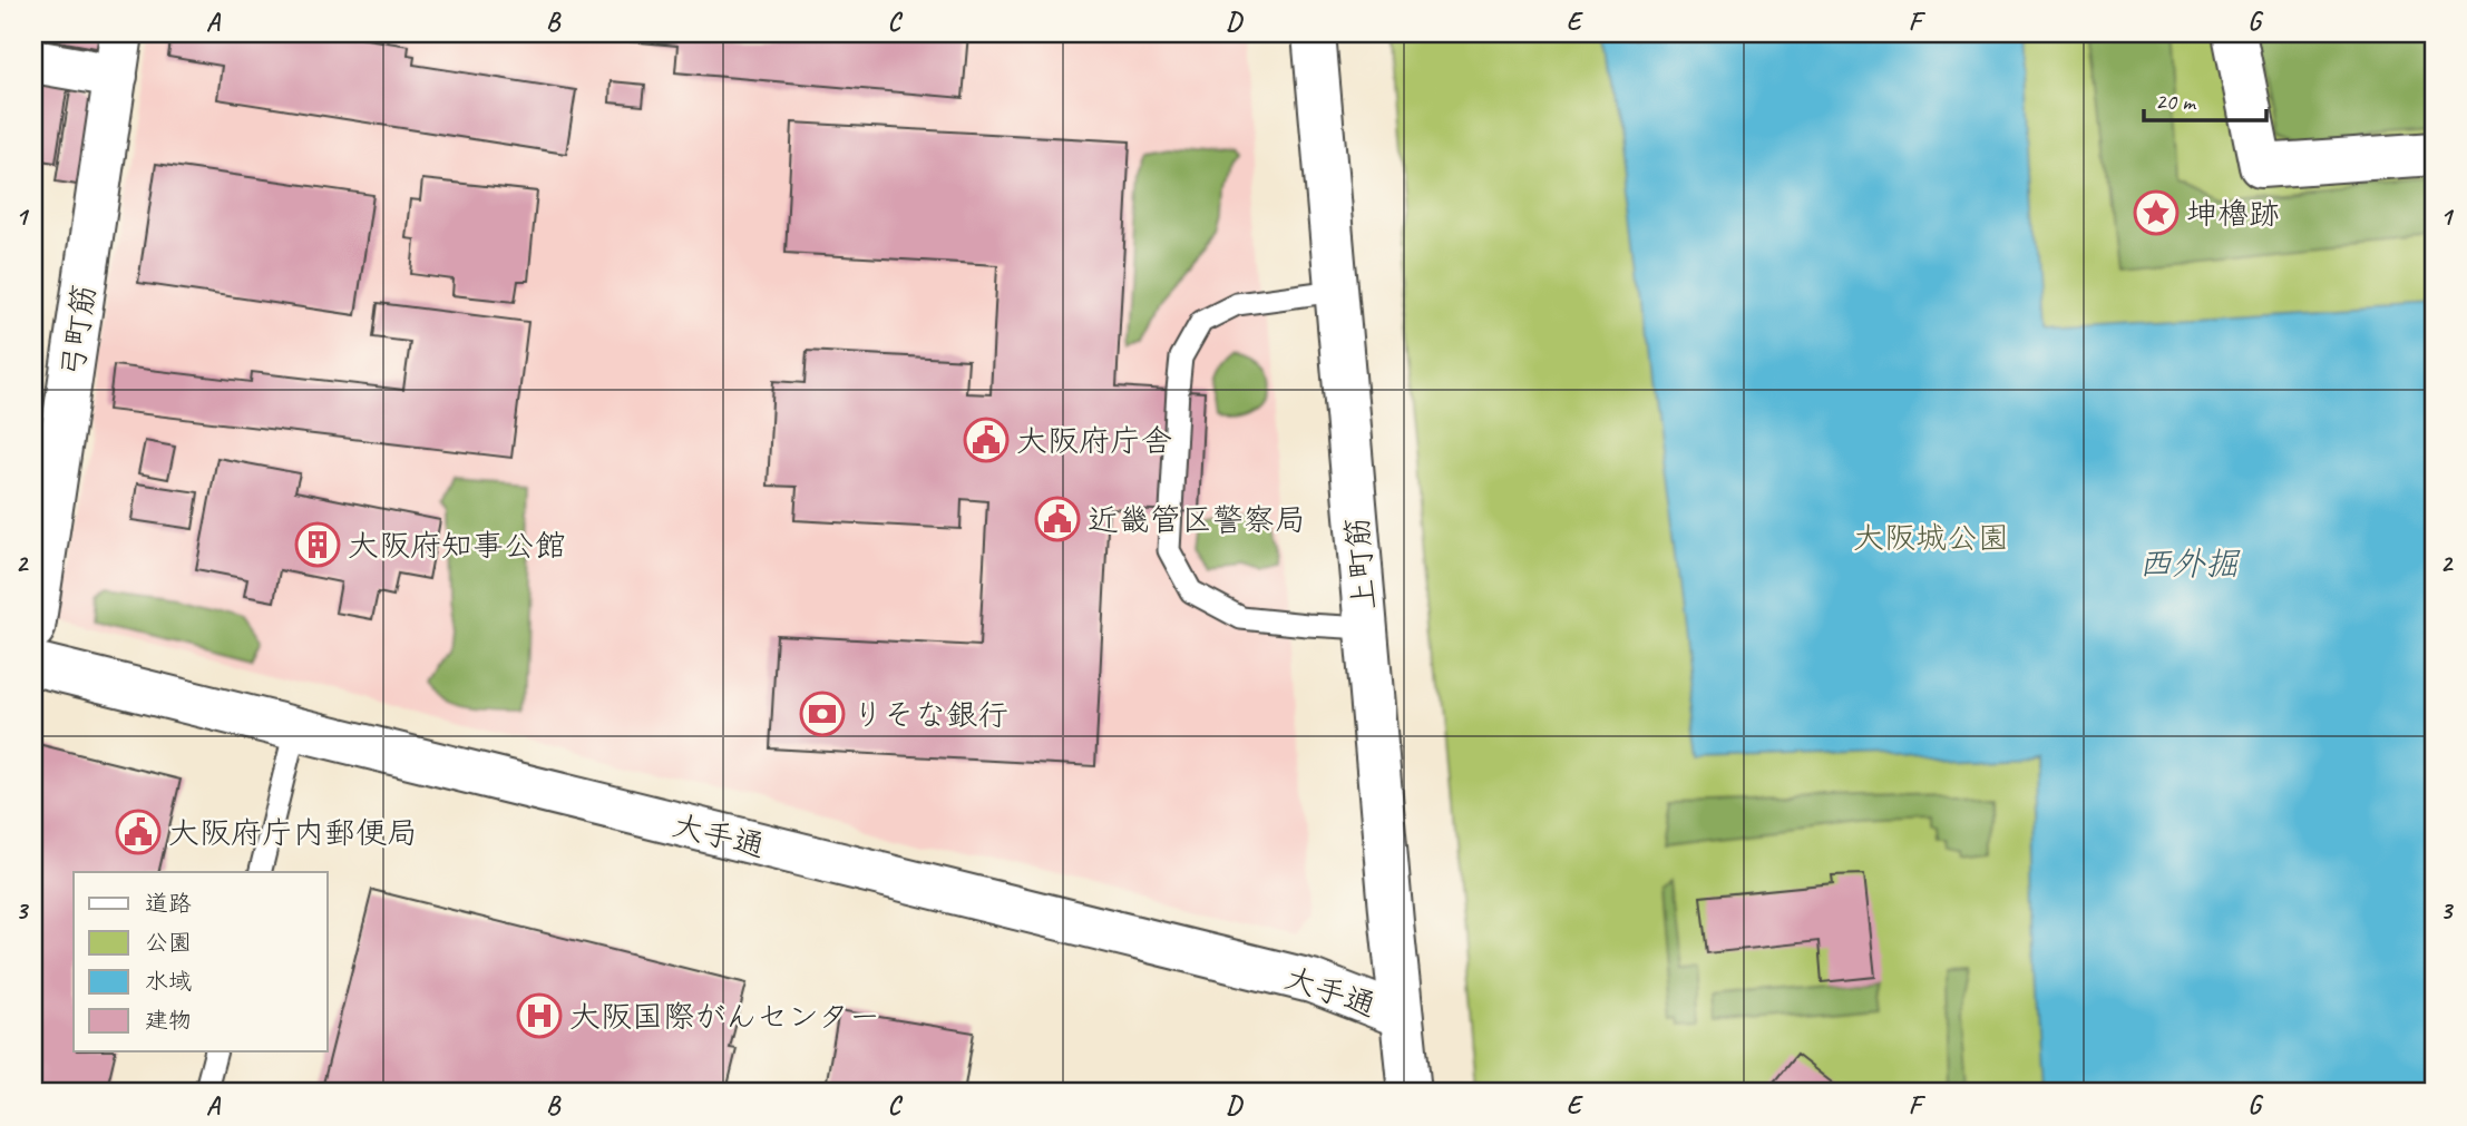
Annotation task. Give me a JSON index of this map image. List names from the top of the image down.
{
  "streets": {
    "street": ["弓町筋", "上町筋", "大手通"]
  },
  "crossings": [
    ["上町筋", "大手通"]
  ],
  "water": ["西外掘"],
  "parks": ["大阪城公園"],
  "places": {
    "place": ["坤櫓跡"],
    "public building": ["大阪府庁舎", "近畿管区警察局", "大阪府庁内郵便局"],
    "building": ["大阪府知事公館"],
    "bank": ["りそな銀行"],
    "hospital": ["大阪国際がんセンター"]
  },
  "legend": [
    "道路",
    "公園",
    "水域",
    "建物"
  ],
  "scale_bar": "20 m",
  "grid": {
    "columns": [
      "A",
      "B",
      "C",
      "D",
      "E",
      "F",
      "G"
    ],
    "rows": ["1", "2", "3"]
  }
}
